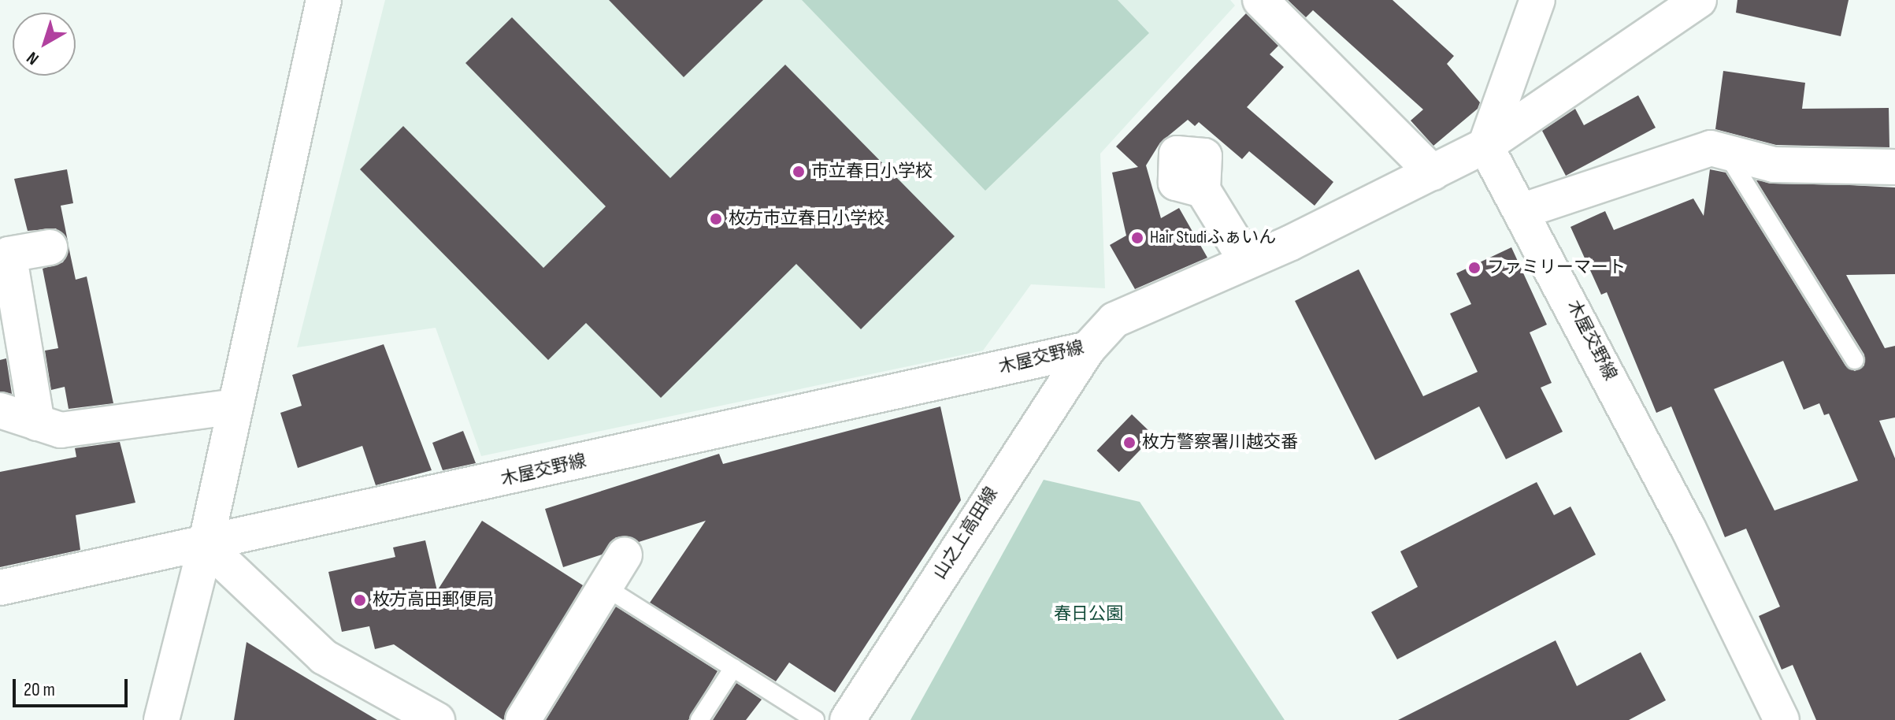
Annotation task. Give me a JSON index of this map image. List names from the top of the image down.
{
  "streets": {
    "street": ["木屋交野線", "山之上高田線"]
  },
  "crossings": [
    ["木屋交野線", "山之上高田線"]
  ],
  "parks": ["春日公園"],
  "places": [
    "市立春日小学校",
    "枚方市立春日小学校",
    "Hair Studiふぁいん",
    "ファミリーマート",
    "枚方警察署川越交番",
    "枚方高田郵便局"
  ],
  "scale_bar": "20 m",
  "north": "bottom left"
}
